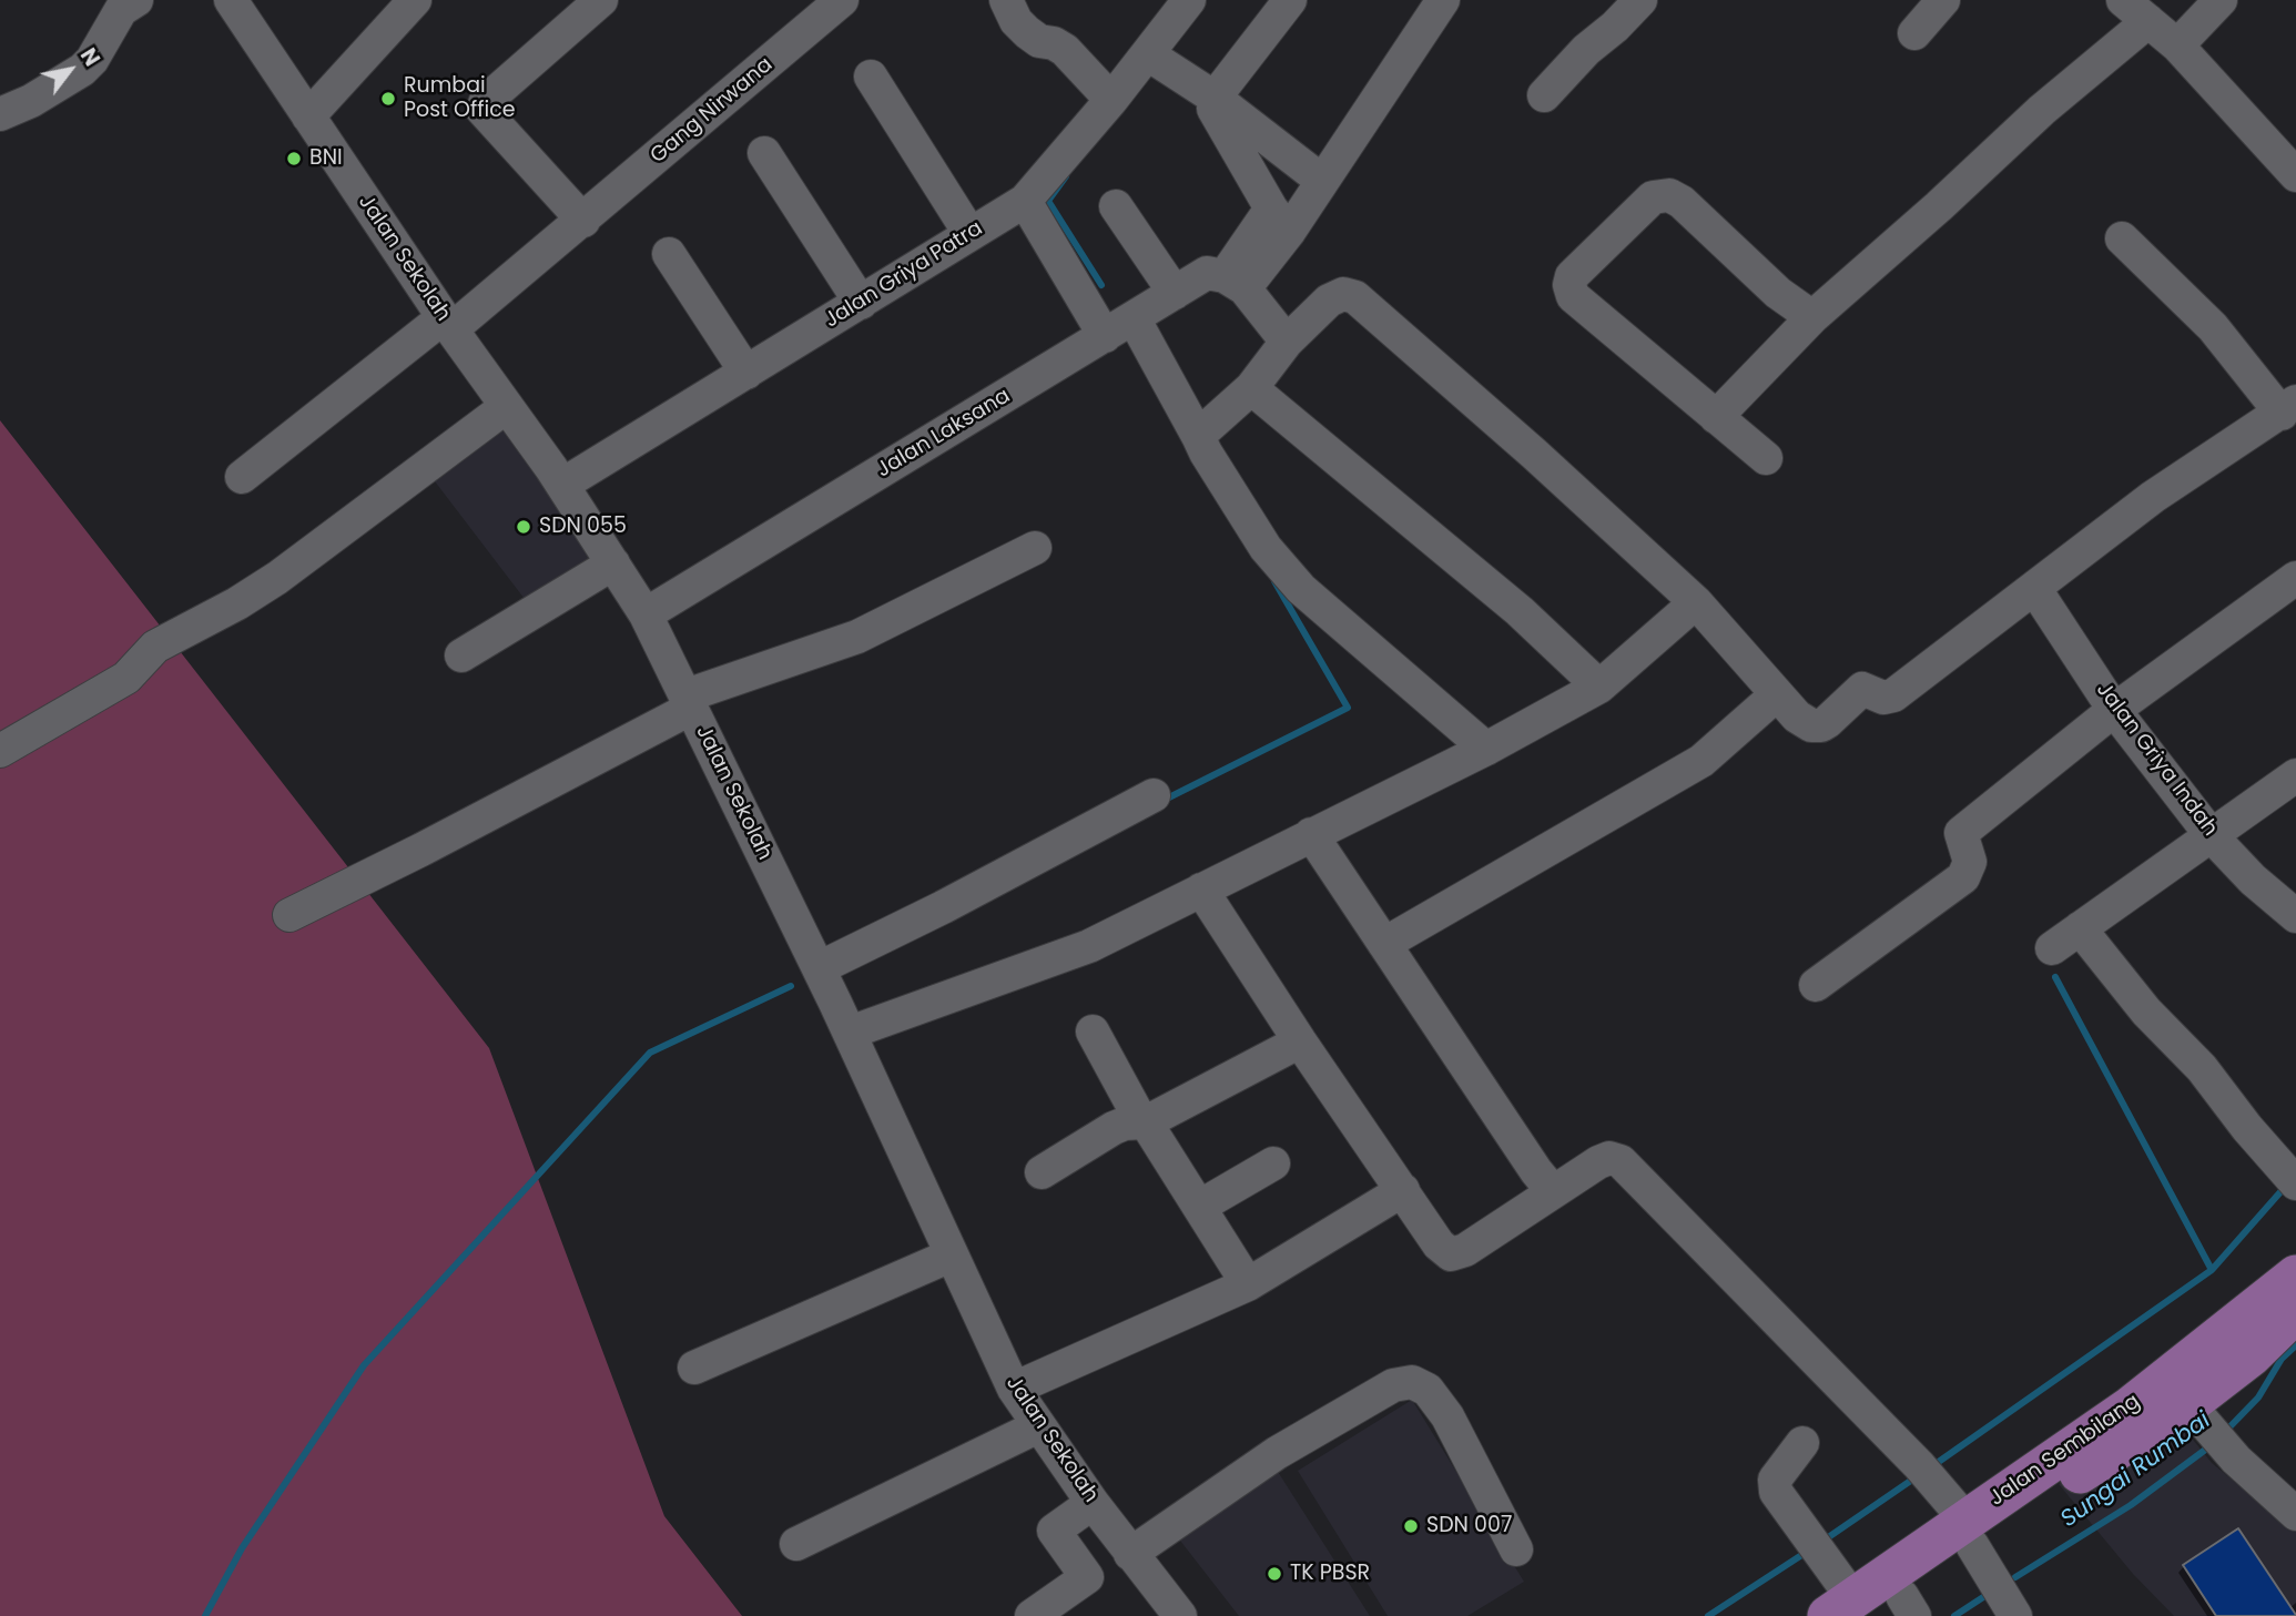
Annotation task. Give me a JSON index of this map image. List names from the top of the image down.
{
  "streets": {
    "main road": ["Jalan Sembilang"],
    "street": [
      "Gang Nirwana",
      "Jalan Sekolah",
      "Jalan Griya Patra",
      "Jalan Laksana",
      "Jalan Griya Indah"
    ]
  },
  "crossings": [
    ["Gang Nirwana", "Jalan Sekolah"],
    ["Jalan Sekolah", "Jalan Griya Patra"],
    ["Jalan Sekolah", "Jalan Laksana"]
  ],
  "water": ["Sungai Rumbai"],
  "places": [
    "Rumbai Post Office",
    "BNI",
    "SDN 055",
    "SDN 007",
    "TK PBSR"
  ],
  "north": "top right"
}
